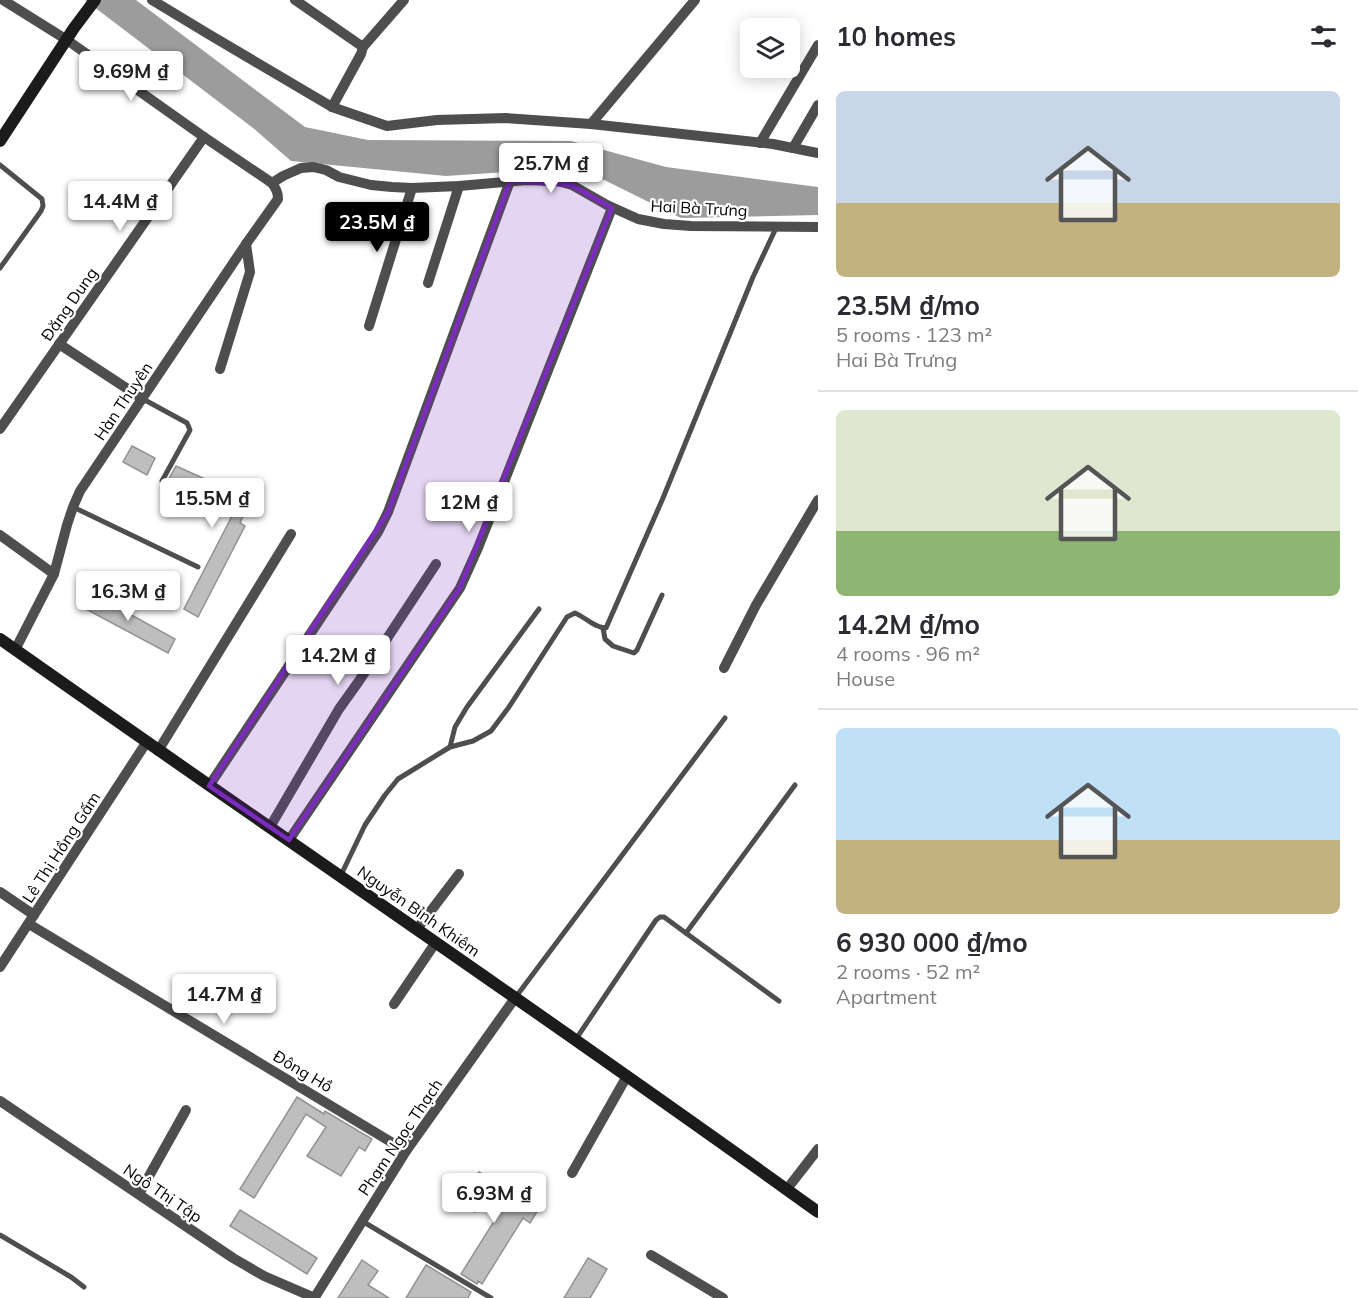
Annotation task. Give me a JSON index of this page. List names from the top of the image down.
{
  "streets": {
    "main road": ["Nguyễn Bỉnh Khiêm"],
    "street": [
      "Hai Bà Trưng",
      "Đặng Dung",
      "Hàn Thuyên",
      "Lê Thị Hồng Gấm",
      "Đông Hồ",
      "Phạm Ngọc Thạch",
      "Ngô Thị Tập"
    ]
  },
  "crossings": [
    ["Hai Bà Trưng", "Hàn Thuyên"],
    ["Hàn Thuyên", "Nguyễn Bỉnh Khiêm"],
    ["Lê Thị Hồng Gấm", "Nguyễn Bỉnh Khiêm"],
    ["Lê Thị Hồng Gấm", "Đông Hồ"],
    ["Nguyễn Bỉnh Khiêm", "Phạm Ngọc Thạch"],
    ["Đông Hồ", "Phạm Ngọc Thạch"],
    ["Phạm Ngọc Thạch", "Ngô Thị Tập"]
  ],
  "page": {
    "heading": "10 homes",
    "price": [
      "9.69M ₫",
      "25.7M ₫",
      "14.4M ₫",
      "23.5M ₫",
      "15.5M ₫",
      "12M ₫",
      "16.3M ₫",
      "14.2M ₫",
      "14.7M ₫",
      "6.93M ₫"
    ],
    "list": [
      {
        "name": "23.5M ₫/mo",
        "note": "5 rooms · 123 m² · Hai Bà Trưng"
      },
      {
        "name": "14.2M ₫/mo",
        "note": "4 rooms · 96 m² · House"
      },
      {
        "name": "6 930 000 ₫/mo",
        "note": "2 rooms · 52 m² · Apartment"
      }
    ]
  }
}
